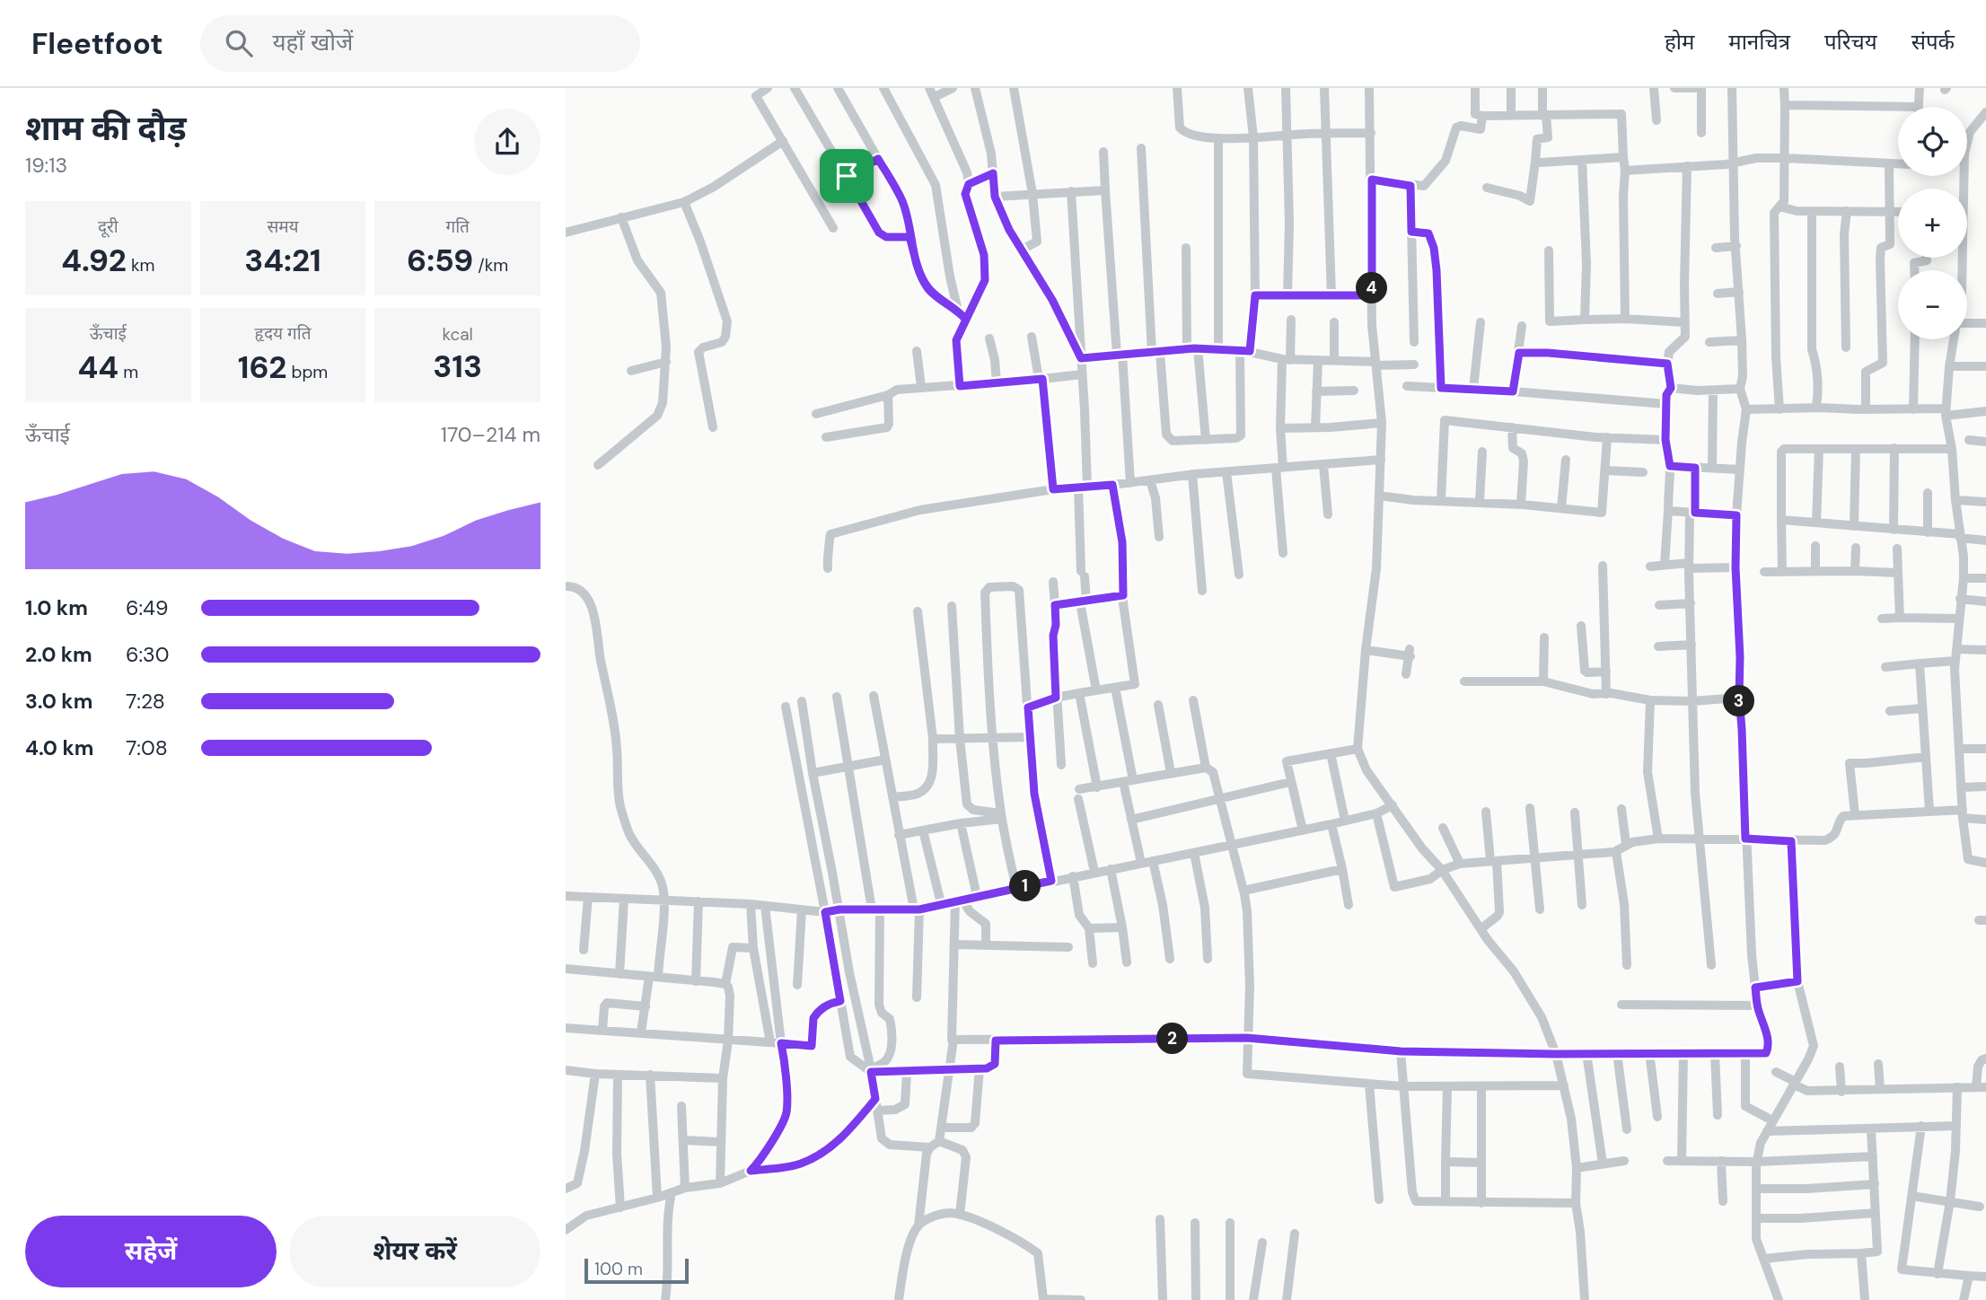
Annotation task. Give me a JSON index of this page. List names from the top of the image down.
{
  "scale_bar": "100 m",
  "page": {
    "header": "Fleetfoot",
    "search": "यहाँ खोजें",
    "nav": [
      "होम",
      "मानचित्र",
      "परिचय",
      "संपर्क"
    ],
    "heading": ["शाम की दौड़", "19:13"],
    "map_buttons": ["+", "−"],
    "stats": [
      ["दूरी", "4.92 km"],
      ["समय", "34:21"],
      ["गति", "6:59 /km"],
      ["ऊँचाई", "44 m"],
      ["हृदय गति", "162 bpm"],
      ["kcal", "313"]
    ],
    "pins": [
      "4",
      "3",
      "1",
      "2"
    ],
    "chart": ["ऊँचाई", "170–214 m"],
    "list": [
      {
        "name": "1.0 km",
        "note": "6:49"
      },
      {
        "name": "2.0 km",
        "note": "6:30"
      },
      {
        "name": "3.0 km",
        "note": "7:28"
      },
      {
        "name": "4.0 km",
        "note": "7:08"
      }
    ],
    "buttons": ["सहेजें", "शेयर करें"],
    "scale": "100 m"
  }
}
